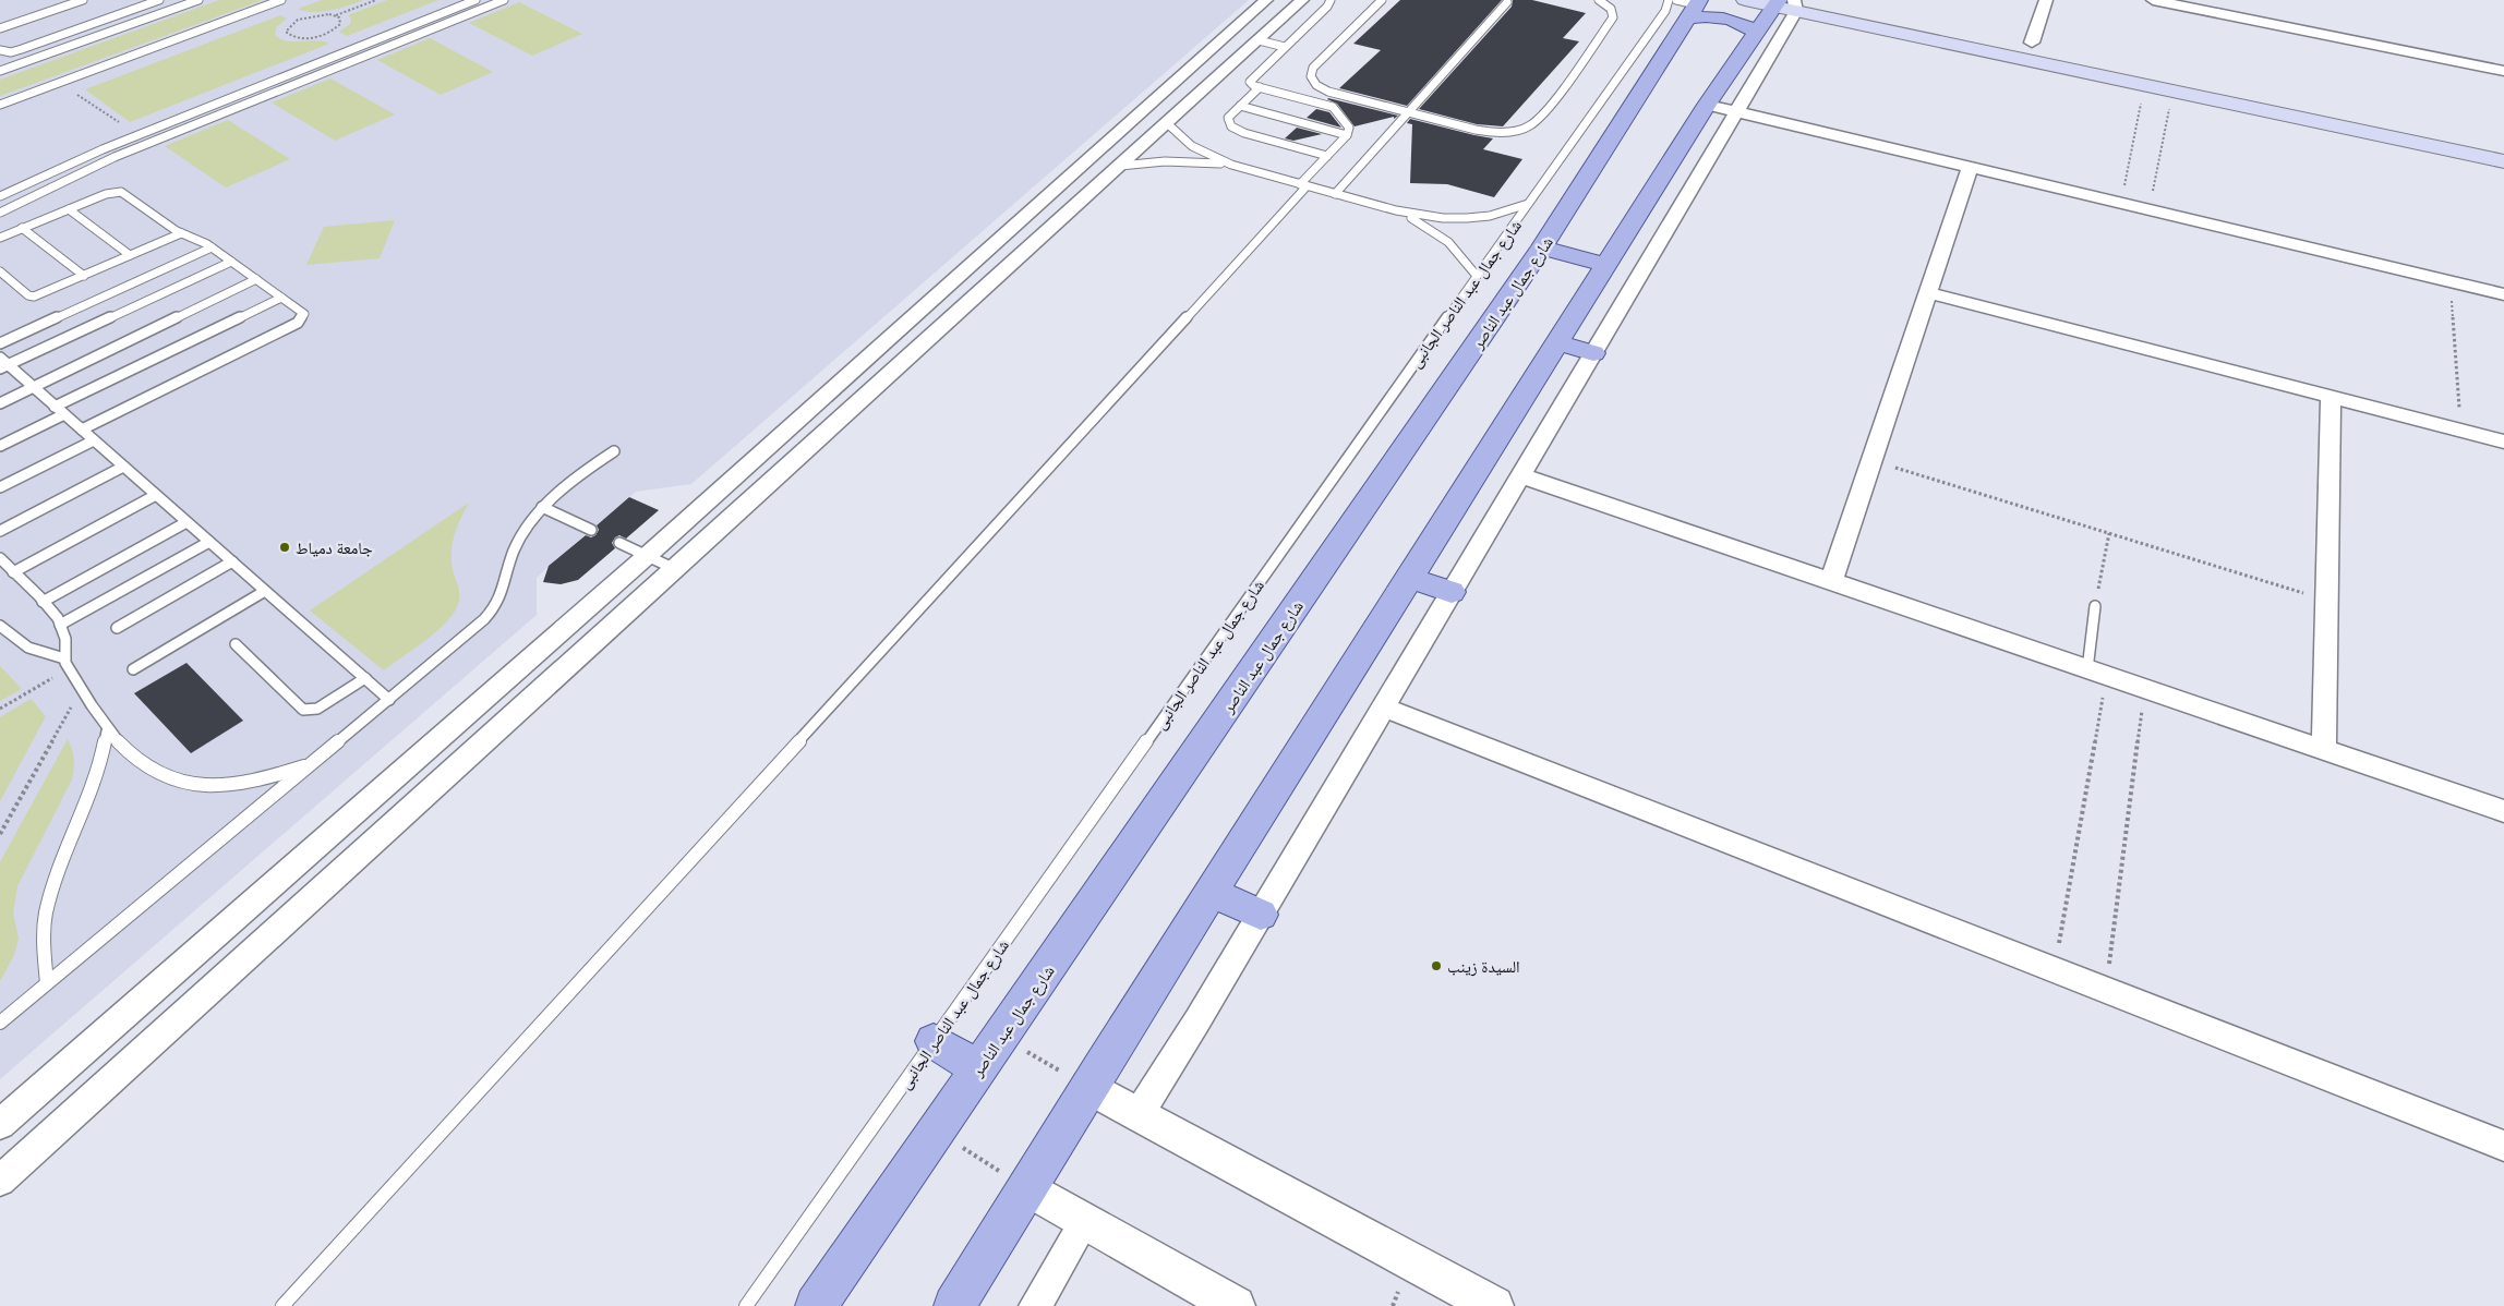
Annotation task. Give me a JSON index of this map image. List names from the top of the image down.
{
  "streets": {
    "main road": ["شارع جمال عبد الناصر"],
    "lane": ["شارع جمال عبد الناصر الجانبى"]
  },
  "crossings": [
    ["شارع جمال عبد الناصر", "شارع جمال عبد الناصر الجانبى"]
  ],
  "places": ["جامعة دمياط", "السيدة زينب"]
}
